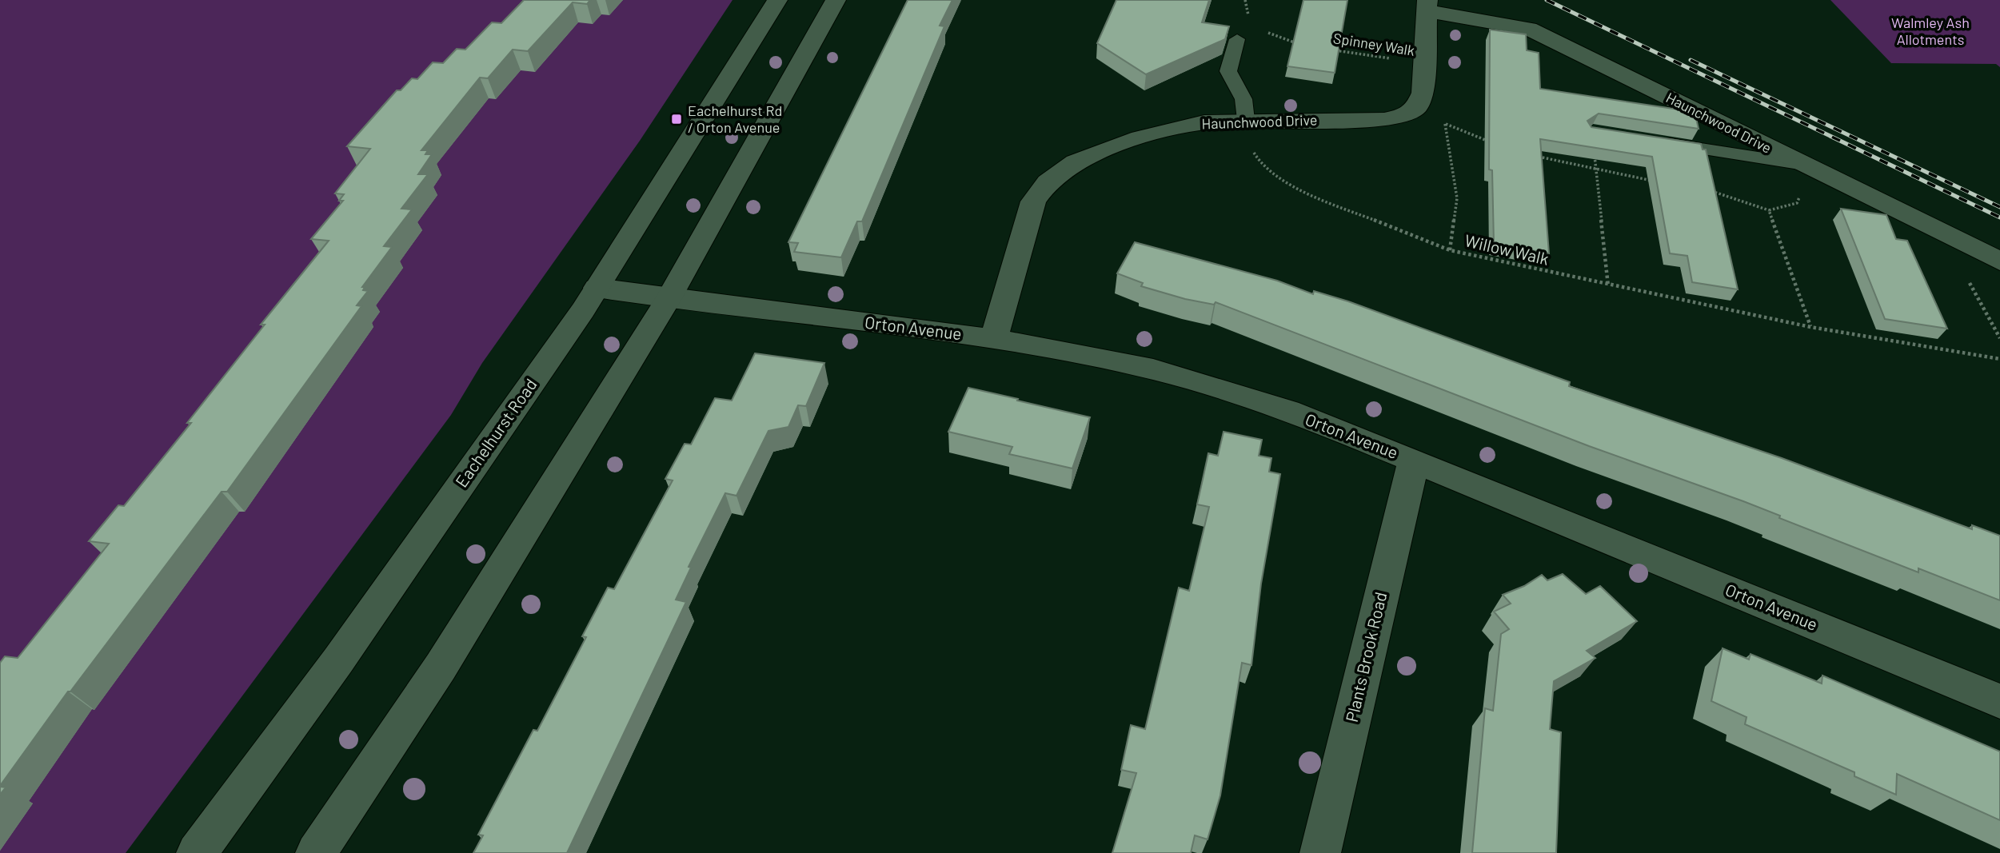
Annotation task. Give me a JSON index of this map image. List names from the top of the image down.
{
  "streets": {
    "street": [
      "Haunchwood Drive",
      "Orton Avenue",
      "Eachelhurst Road",
      "Plants Brook Road"
    ],
    "path": ["Spinney Walk", "Willow Walk"]
  },
  "crossings": [
    ["Spinney Walk", "Haunchwood Drive"],
    ["Haunchwood Drive", "Willow Walk"],
    ["Haunchwood Drive", "Orton Avenue"],
    ["Orton Avenue", "Eachelhurst Road"],
    ["Orton Avenue", "Plants Brook Road"]
  ],
  "parks": ["Walmley Ash Allotments"],
  "places": {
    "transit": ["Eachelhurst Rd / Orton Avenue"]
  }
}
